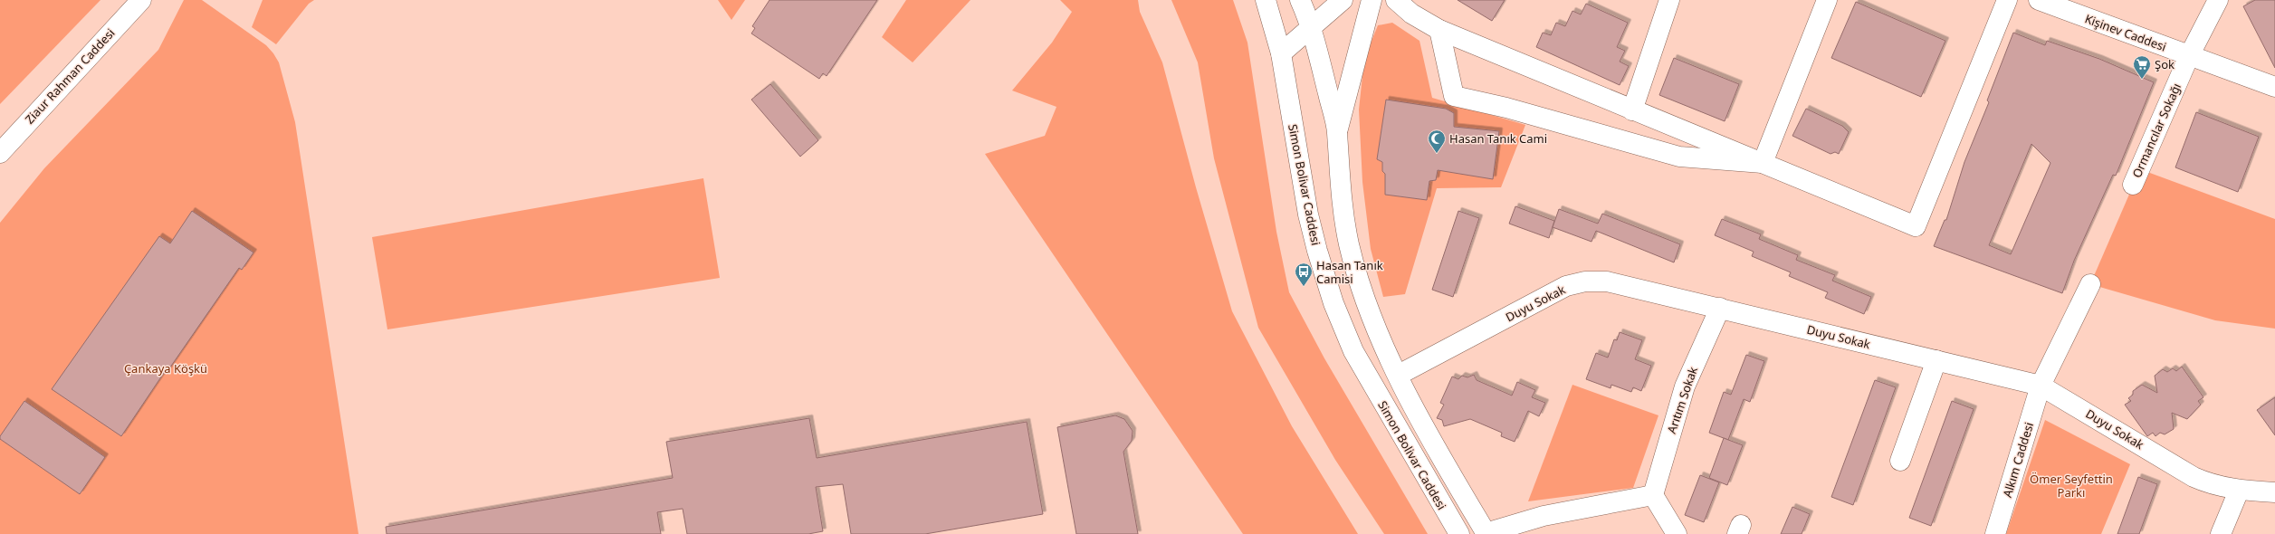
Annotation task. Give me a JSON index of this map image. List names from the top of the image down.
{
  "streets": {
    "street": [
      "Kişinev Caddesi",
      "Ziaur Rahman Caddesi",
      "Ormancılar Sokağı",
      "Simon Bolivar Caddesi",
      "Duyu Sokak",
      "Arıtım Sokak",
      "Alkım Caddesi"
    ]
  },
  "crossings": [
    ["Kişinev Caddesi", "Ormancılar Sokağı"],
    ["Simon Bolivar Caddesi", "Duyu Sokak"],
    ["Duyu Sokak", "Arıtım Sokak"],
    ["Duyu Sokak", "Alkım Caddesi"]
  ],
  "parks": ["Çankaya Köşkü", "Ömer Seyfettin Parkı"],
  "places": {
    "supermarket": ["Şok"],
    "mosque": ["Hasan Tanık Cami"],
    "bus stop": ["Hasan Tanık Camisi"]
  }
}
